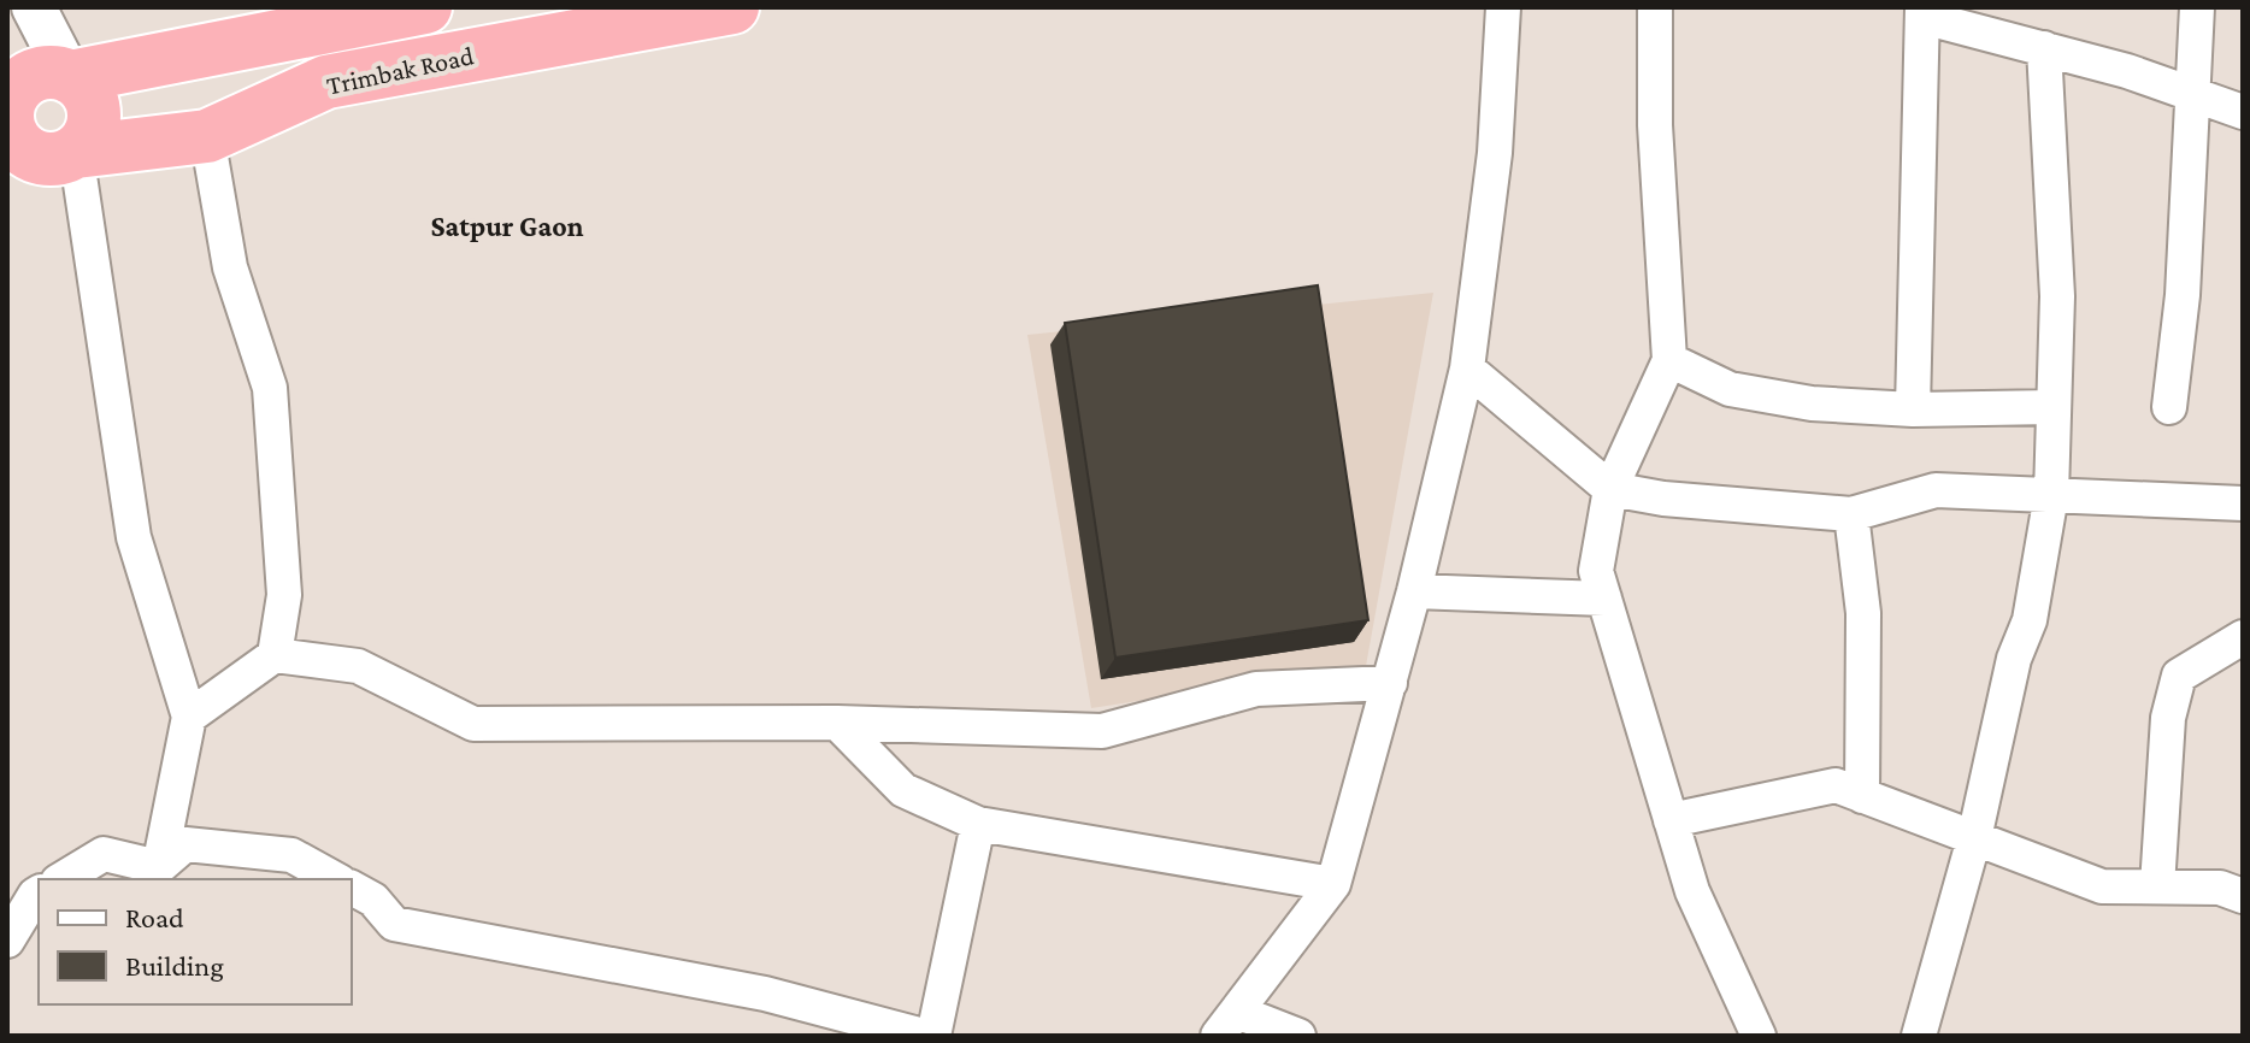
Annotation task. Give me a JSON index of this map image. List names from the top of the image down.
{
  "streets": {
    "highway": ["Trimbak Road"]
  },
  "districts": ["Satpur Gaon"],
  "legend": ["Road", "Building"]
}
